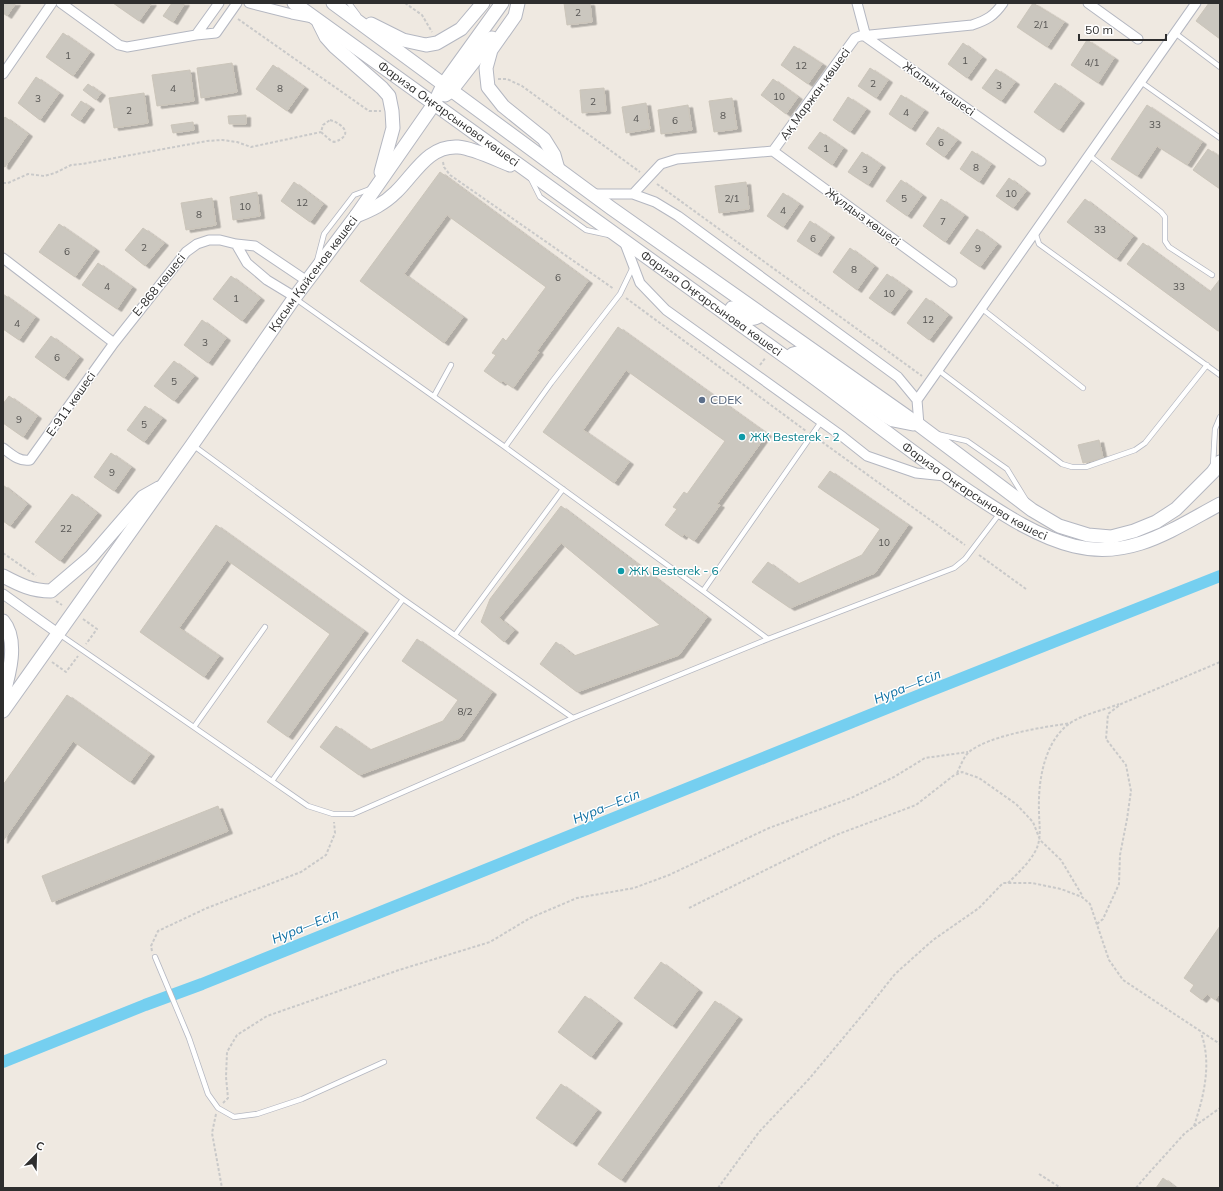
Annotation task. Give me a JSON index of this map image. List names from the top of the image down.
{
  "streets": {
    "street": [
      "Жалын көшесі",
      "Ақ Маржан көшесі",
      "Фариза Оңғарсынова көшесі",
      "Жұлдыз көшесі",
      "Қасым Қайсенов көшесі",
      "Е-868 көшесі",
      "Е-911 көшесі"
    ]
  },
  "crossings": [
    ["Жалын көшесі", "Ақ Маржан көшесі"],
    ["Ақ Маржан көшесі", "Жұлдыз көшесі"],
    ["Фариза Оңғарсынова көшесі", "Қасым Қайсенов көшесі"],
    ["Қасым Қайсенов көшесі", "Е-868 көшесі"],
    ["Е-868 көшесі", "Е-911 көшесі"]
  ],
  "water": ["Нура—Есіл"],
  "places": ["CDEK", "ЖК Besterek - 2", "ЖК Besterek - 6"],
  "house_numbers": [
    "2",
    "2/1",
    "1",
    "1",
    "4/1",
    "12",
    "2",
    "3",
    "4",
    "8",
    "10",
    "3",
    "2",
    "2",
    "4",
    "8",
    "4",
    "6",
    "33",
    "6",
    "1",
    "8",
    "3",
    "10",
    "2/1",
    "5",
    "12",
    "10",
    "4",
    "8",
    "7",
    "33",
    "6",
    "2",
    "9",
    "6",
    "8",
    "6",
    "4",
    "33",
    "10",
    "1",
    "12",
    "4",
    "3",
    "6",
    "5",
    "9",
    "5",
    "9",
    "22",
    "10",
    "8/2"
  ],
  "scale_bar": "50 m",
  "north": "top right"
}
